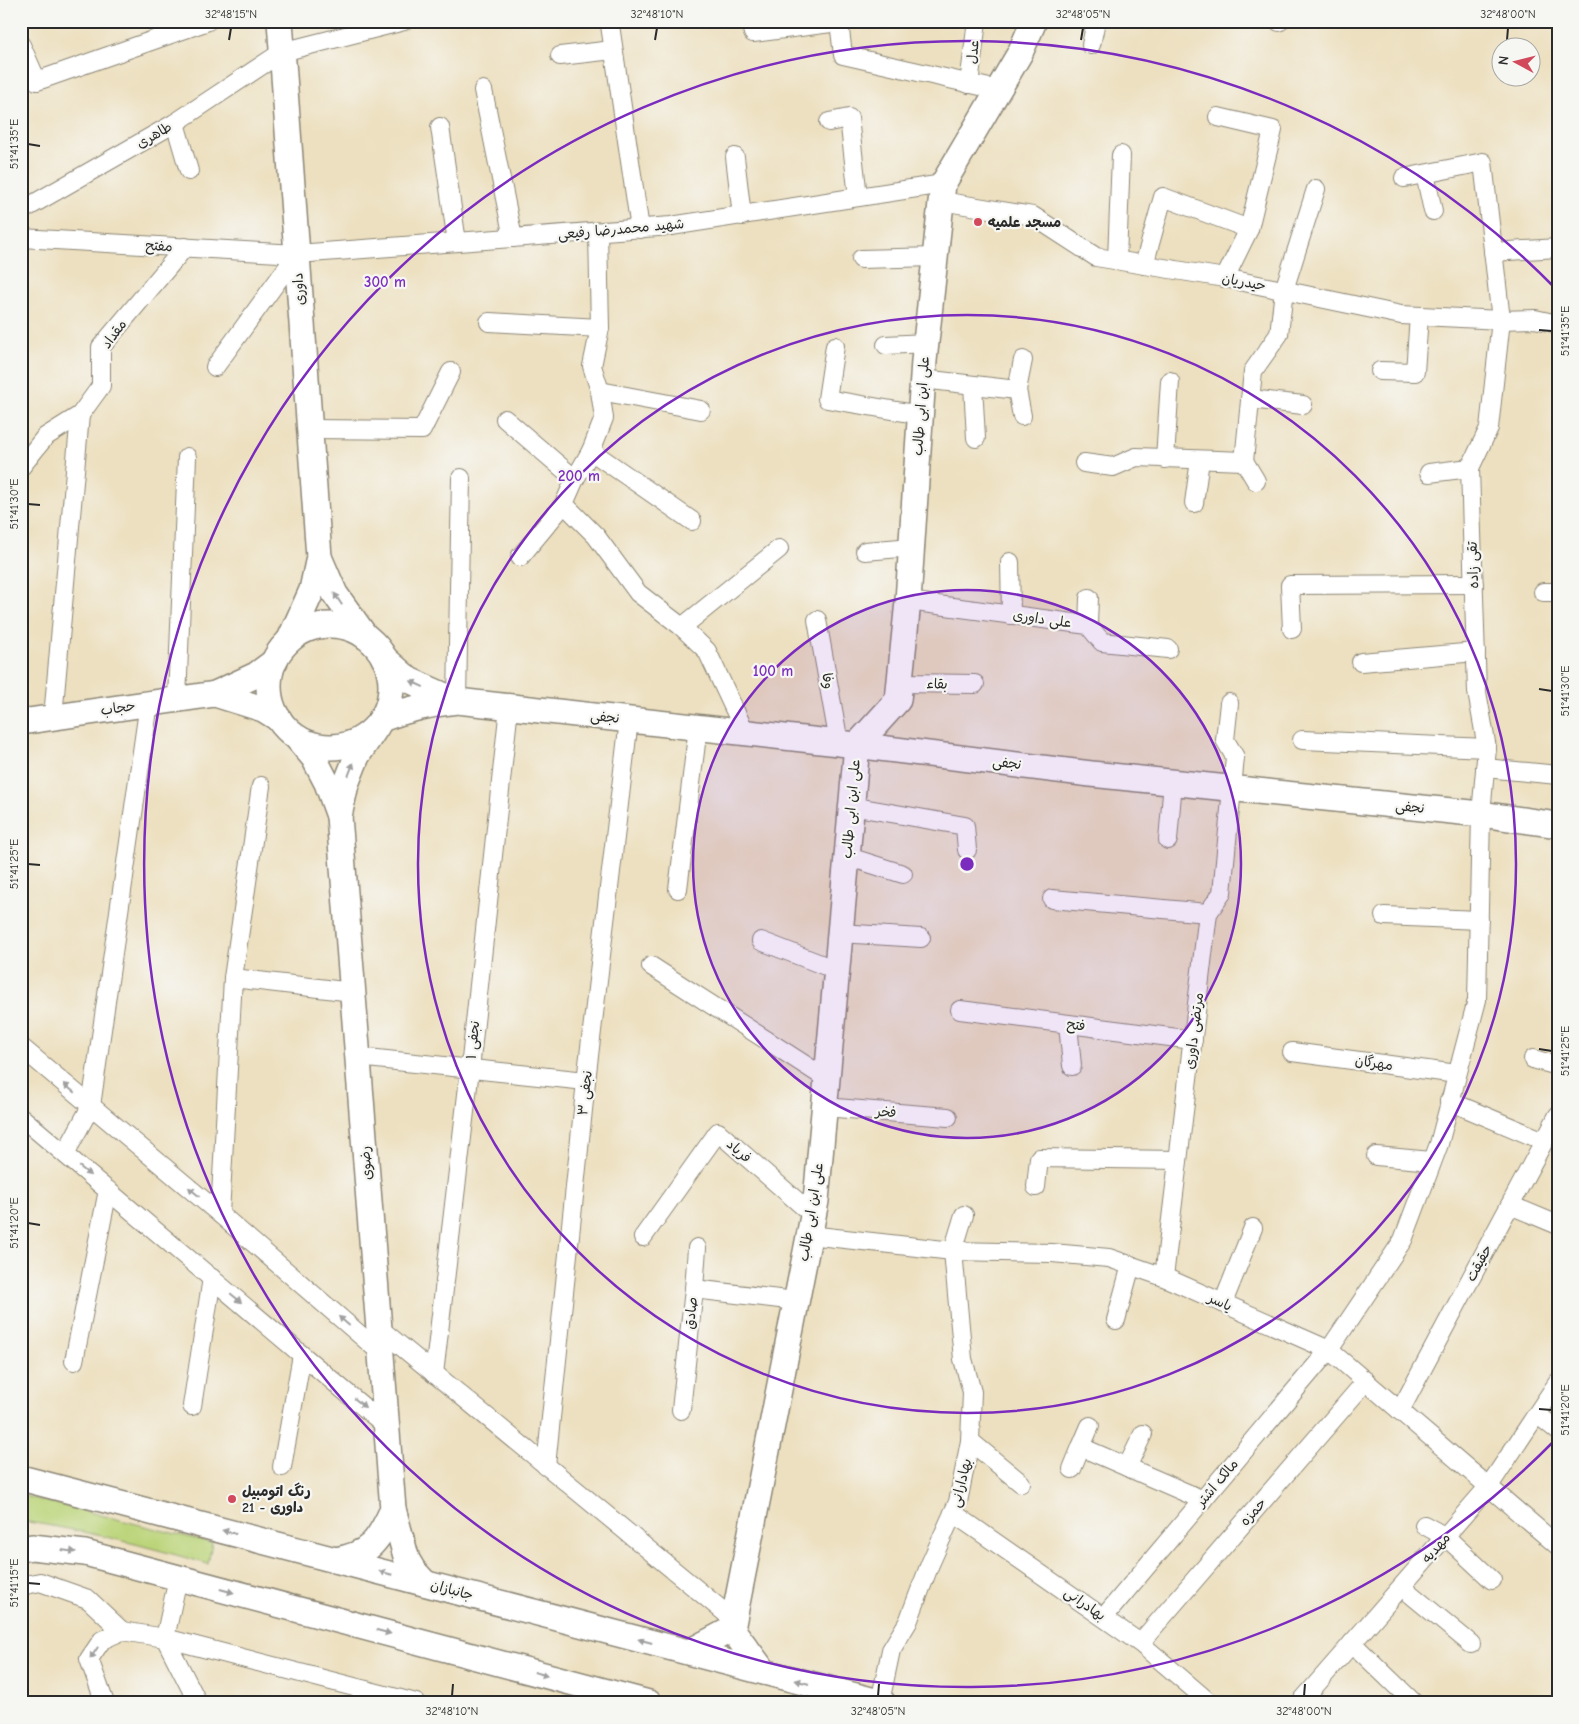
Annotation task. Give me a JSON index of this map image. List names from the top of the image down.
{
  "streets": {
    "street": [
      "عدل",
      "طاهری",
      "شهید محمدرضا رفیعی",
      "مفتح",
      "حیدریان",
      "داوری",
      "مقداد",
      "علی ابن ابی طالب",
      "تقی زاده",
      "علی داوری",
      "وفا",
      "بقاء",
      "حجاب",
      "نجفی",
      "فتح",
      "مرتضی داوری",
      "نجفی ۱",
      "مهرگان",
      "نجفی ۳",
      "فخر",
      "فریاد",
      "رضوی",
      "حقیقت",
      "یاسر",
      "صادق",
      "بهادارانی",
      "مالک اشتر",
      "حمزه",
      "مهدیه",
      "جانبازان",
      "بهادرانی"
    ]
  },
  "crossings": [
    ["طاهری", "داوری"],
    ["شهید محمدرضا رفیعی", "مفتح"],
    ["شهید محمدرضا رفیعی", "حیدریان"],
    ["شهید محمدرضا رفیعی", "داوری"],
    ["شهید محمدرضا رفیعی", "علی ابن ابی طالب"],
    ["مفتح", "داوری"],
    ["مفتح", "مقداد"],
    ["حیدریان", "علی ابن ابی طالب"],
    ["حیدریان", "تقی زاده"],
    ["علی ابن ابی طالب", "علی داوری"],
    ["علی ابن ابی طالب", "وفا"],
    ["علی ابن ابی طالب", "بقاء"],
    ["علی ابن ابی طالب", "نجفی"],
    ["علی ابن ابی طالب", "فخر"],
    ["علی ابن ابی طالب", "فریاد"],
    ["علی ابن ابی طالب", "یاسر"],
    ["علی ابن ابی طالب", "صادق"],
    ["تقی زاده", "نجفی"],
    ["تقی زاده", "مهرگان"],
    ["تقی زاده", "مالک اشتر"],
    ["وفا", "نجفی"],
    ["نجفی", "مرتضی داوری"],
    ["نجفی", "نجفی ۱"],
    ["نجفی", "نجفی ۳"],
    ["فتح", "مرتضی داوری"],
    ["مرتضی داوری", "یاسر"],
    ["فریاد", "یاسر"],
    ["حقیقت", "یاسر"],
    ["یاسر", "بهادارانی"],
    ["یاسر", "مالک اشتر"],
    ["یاسر", "حمزه"],
    ["یاسر", "مهدیه"],
    ["بهادارانی", "جانبازان"],
    ["بهادارانی", "بهادرانی"],
    ["مالک اشتر", "بهادرانی"],
    ["حمزه", "بهادرانی"]
  ],
  "places": ["مسجد علمیه", "رنگ اتومبیل 21 - داوری"],
  "north": "left",
  "coordinates": [
    "32°48'15\"N",
    "32°48'10\"N",
    "32°48'05\"N",
    "32°48'00\"N",
    "51°41'35\"E",
    "51°41'30\"E",
    "51°41'25\"E",
    "51°41'20\"E",
    "51°41'15\"E"
  ],
  "rings": ["300 m", "200 m", "100 m"]
}
